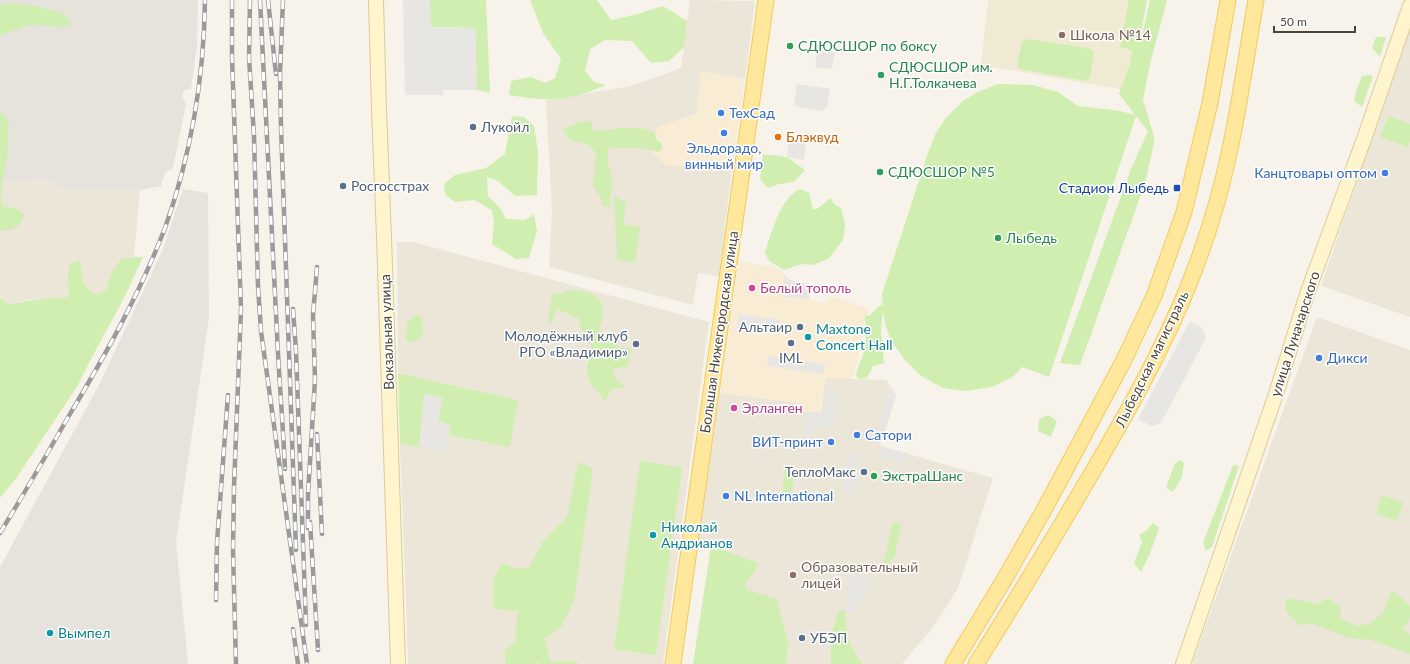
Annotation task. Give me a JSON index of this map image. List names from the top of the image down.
{
  "streets": {
    "main road": [
      "Вокзальная улица",
      "Большая Нижегородская улица",
      "улица Луначарского",
      "Лыбедская магистраль"
    ]
  },
  "places": {
    "other": [
      "Школа №14",
      "СДЮСШОР по боксу",
      "СДЮСШОР им. Н.Г.Толкачева",
      "ТехСад",
      "Лукойл",
      "Эльдорадо, винный мир",
      "Блэквуд",
      "СДЮСШОР №5",
      "Канцтовары оптом",
      "Росгосстрах",
      "Лыбедь",
      "Белый тополь",
      "Альтаир",
      "Maxtone Concert Hall",
      "IML",
      "Молодёжный клуб РГО «Владимир»",
      "Дикси",
      "Эрланген",
      "Сатори",
      "ВИТ-принт",
      "ТеплоМакс",
      "ЭкстраШанс",
      "NL International",
      "Николай Андрианов",
      "Образовательный лицей",
      "Вымпел",
      "УБЭП"
    ],
    "transit": ["Стадион Лыбедь"]
  },
  "scale_bar": "50 m"
}
